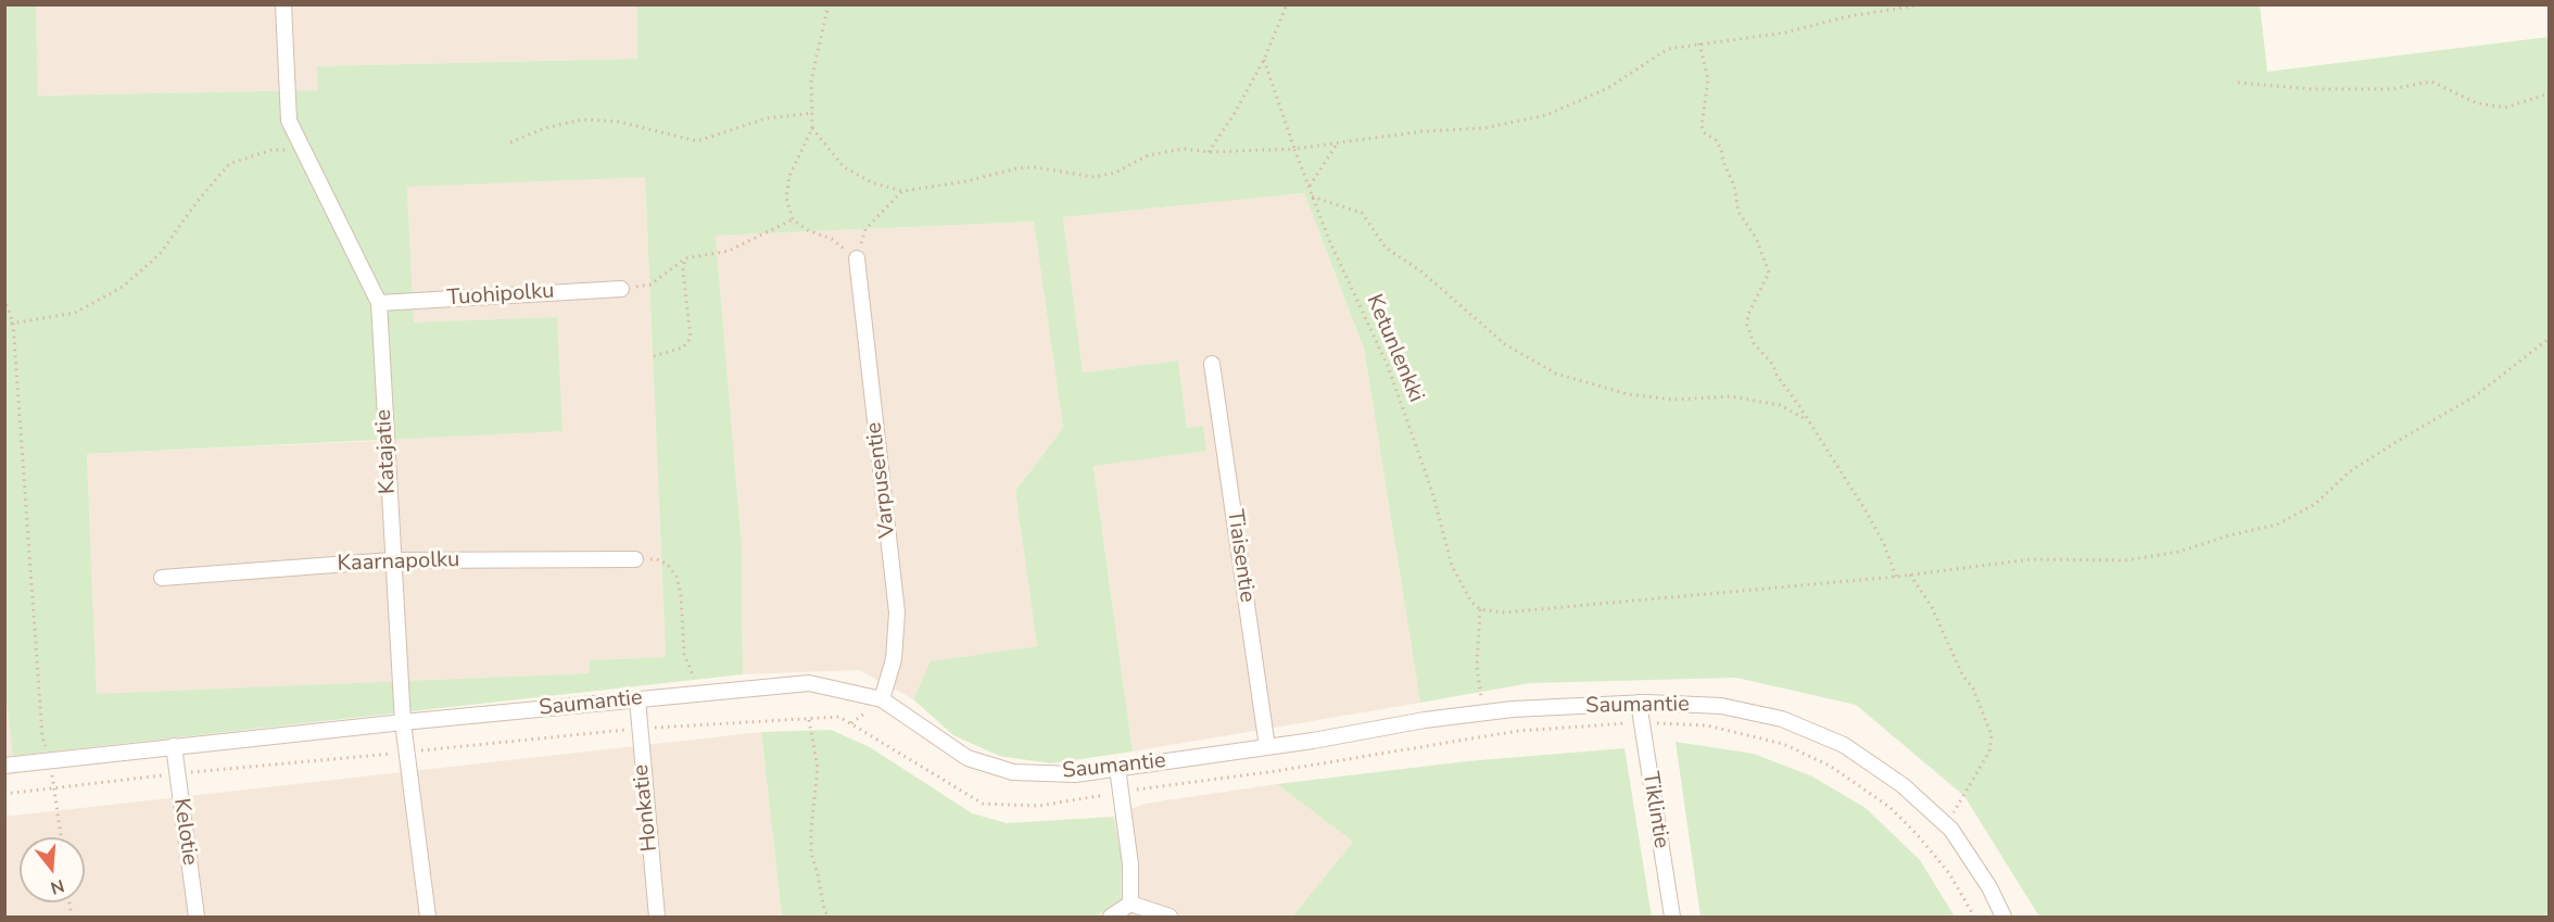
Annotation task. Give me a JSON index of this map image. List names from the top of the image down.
{
  "streets": {
    "street": [
      "Tuohipolku",
      "Katajatie",
      "Varpusentie",
      "Tiaisentie",
      "Kaarnapolku",
      "Saumantie",
      "Honkatie",
      "Tiklintie",
      "Kelotie"
    ],
    "path": ["Ketunlenkki"]
  },
  "crossings": [
    ["Tuohipolku", "Katajatie"],
    ["Katajatie", "Kaarnapolku"],
    ["Katajatie", "Saumantie"],
    ["Varpusentie", "Saumantie"],
    ["Tiaisentie", "Saumantie"],
    ["Saumantie", "Honkatie"],
    ["Saumantie", "Tiklintie"],
    ["Saumantie", "Kelotie"]
  ],
  "north": "bottom"
}
